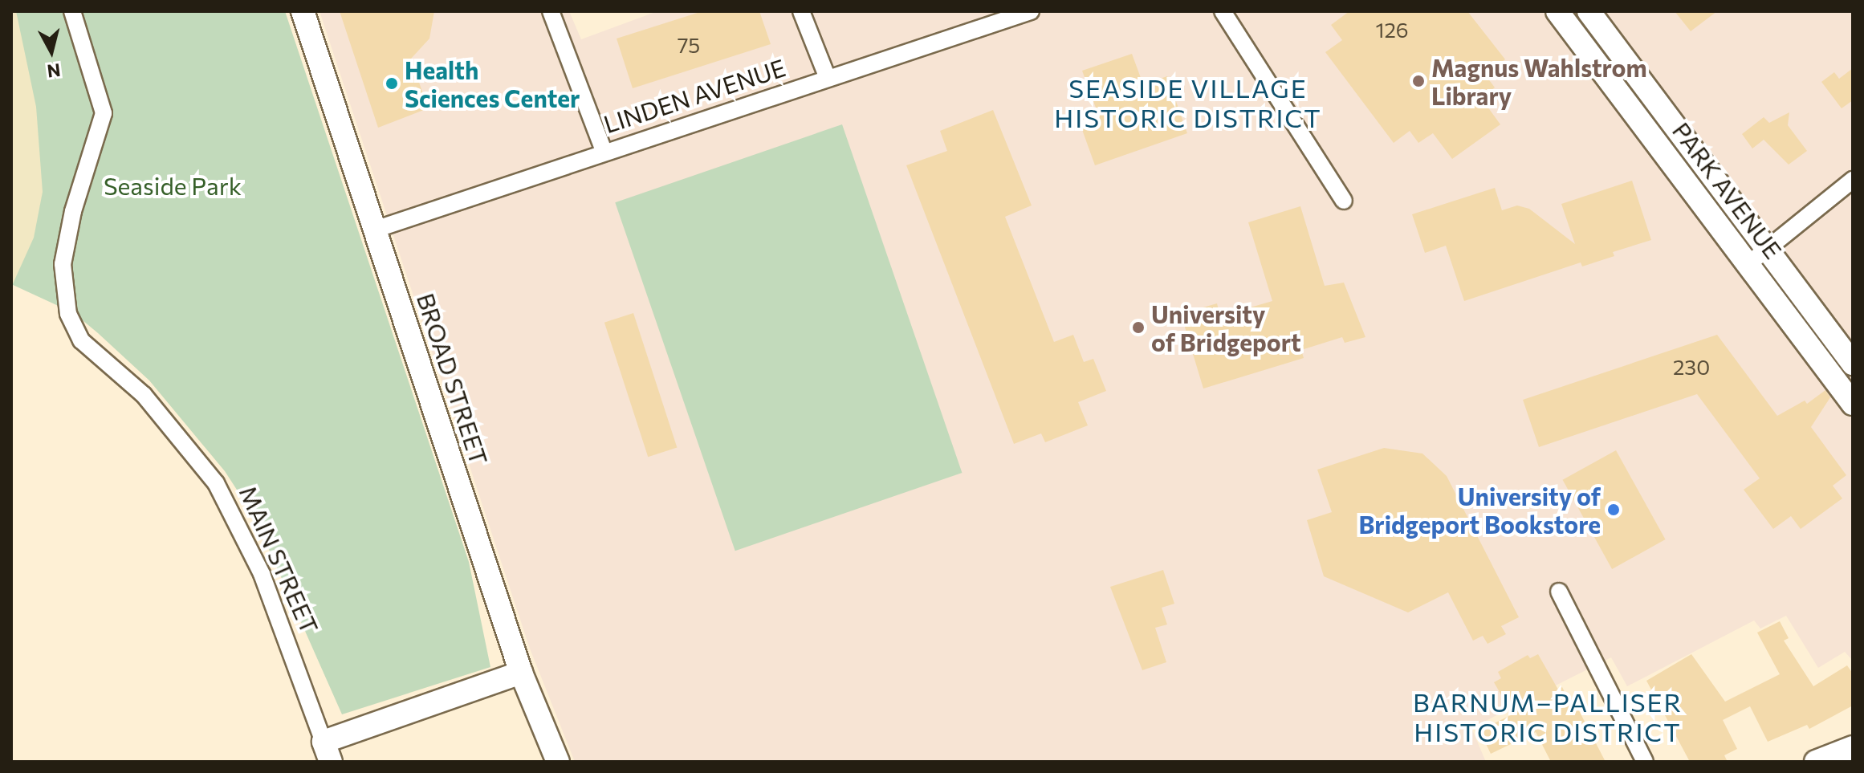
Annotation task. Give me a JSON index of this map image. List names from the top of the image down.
{
  "streets": {
    "street": [
      "LINDEN AVENUE",
      "PARK AVENUE",
      "BROAD STREET",
      "MAIN STREET"
    ]
  },
  "crossings": [
    ["LINDEN AVENUE", "BROAD STREET"]
  ],
  "districts": ["SEASIDE VILLAGE HISTORIC DISTRICT", "BARNUM–PALLISER HISTORIC DISTRICT"],
  "parks": ["Seaside Park"],
  "places": [
    "Magnus Wahlstrom Library",
    "Health Sciences Center",
    "University of Bridgeport",
    "University of Bridgeport Bookstore"
  ],
  "house_numbers": ["126", "75", "230"],
  "north": "bottom"
}
